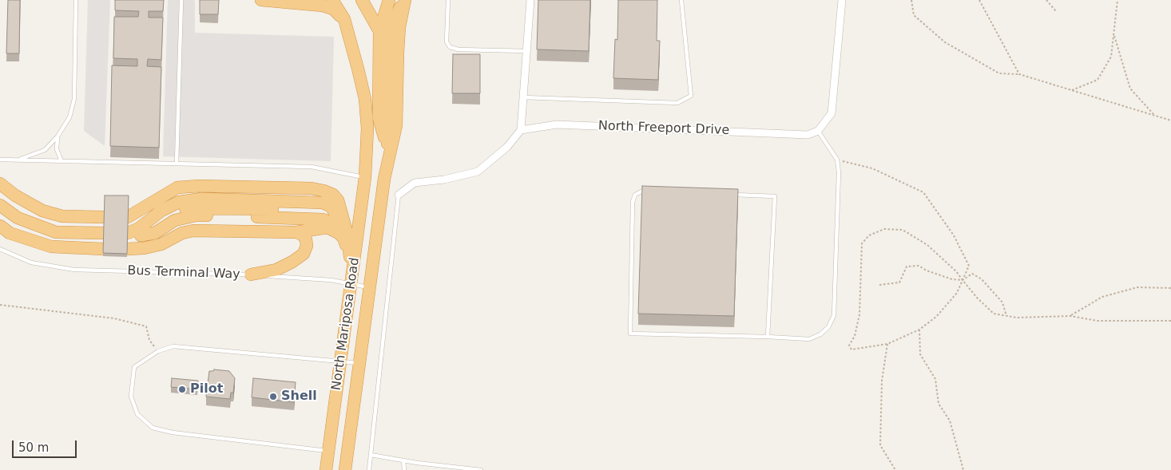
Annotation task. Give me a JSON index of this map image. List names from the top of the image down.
{
  "streets": {
    "highway": ["North Mariposa Road"],
    "street": ["North Freeport Drive"],
    "lane": ["Bus Terminal Way"]
  },
  "crossings": [
    ["Bus Terminal Way", "North Mariposa Road"]
  ],
  "places": ["Pilot", "Shell"],
  "scale_bar": "50 m"
}
